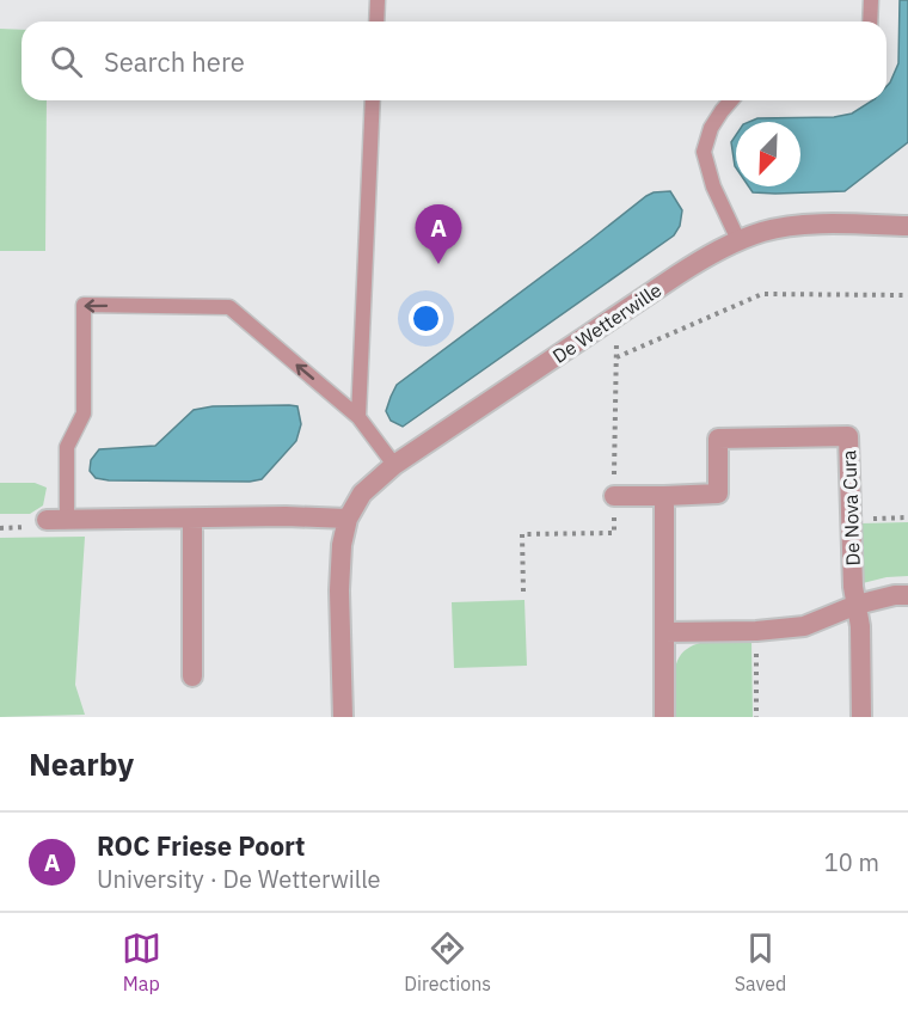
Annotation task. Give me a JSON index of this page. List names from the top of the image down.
{
  "streets": {
    "street": ["De Wetterwille", "De Nova Cura"]
  },
  "north": "bottom left",
  "page": {
    "search": "Search here",
    "pins": "A",
    "heading": "Nearby",
    "list": [
      {
        "mark": "A",
        "name": "ROC Friese Poort",
        "note": "University · De Wetterwille",
        "value": "10 m"
      }
    ],
    "nav": ["Map", "Directions", "Saved"]
  }
}
